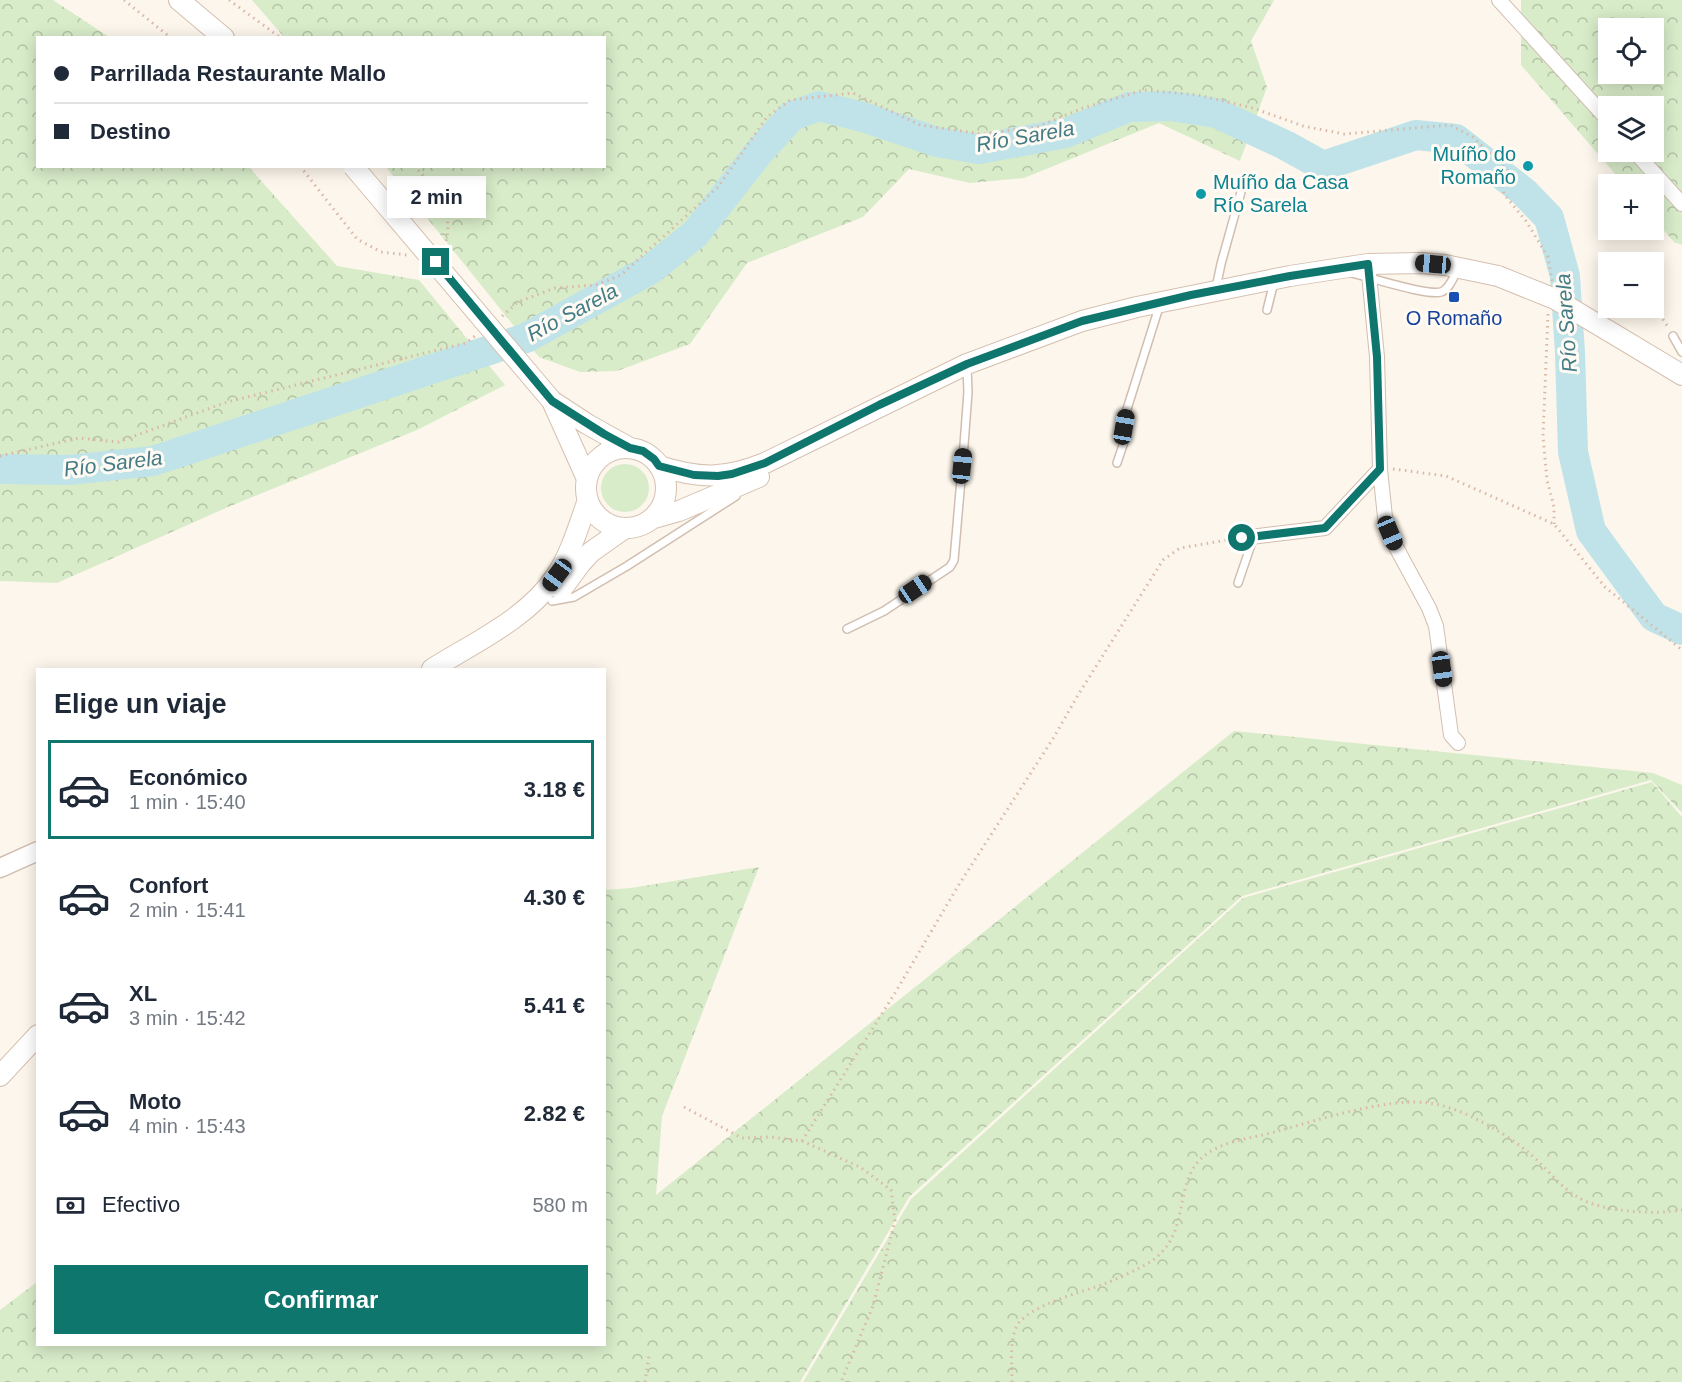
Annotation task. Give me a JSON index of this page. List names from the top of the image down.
{
  "water": ["Río Sarela"],
  "places": {
    "other": ["Muíño do Romaño", "Muíño da Casa Río Sarela"],
    "transit": ["O Romaño"]
  },
  "page": {
    "map_buttons": ["+", "−"],
    "banner": ["Parrillada Restaurante Mallo", "Destino"],
    "bubble": "2 min",
    "heading": "Elige un viaje",
    "list": [
      {
        "name": "Económico",
        "note": "1 min · 15:40",
        "value": "3.18 €"
      },
      {
        "name": "Confort",
        "note": "2 min · 15:41",
        "value": "4.30 €"
      },
      {
        "name": "XL",
        "note": "3 min · 15:42",
        "value": "5.41 €"
      },
      {
        "name": "Moto",
        "note": "4 min · 15:43",
        "value": "2.82 €"
      }
    ],
    "pay": ["Efectivo", "580 m"],
    "buttons": "Confirmar"
  }
}
